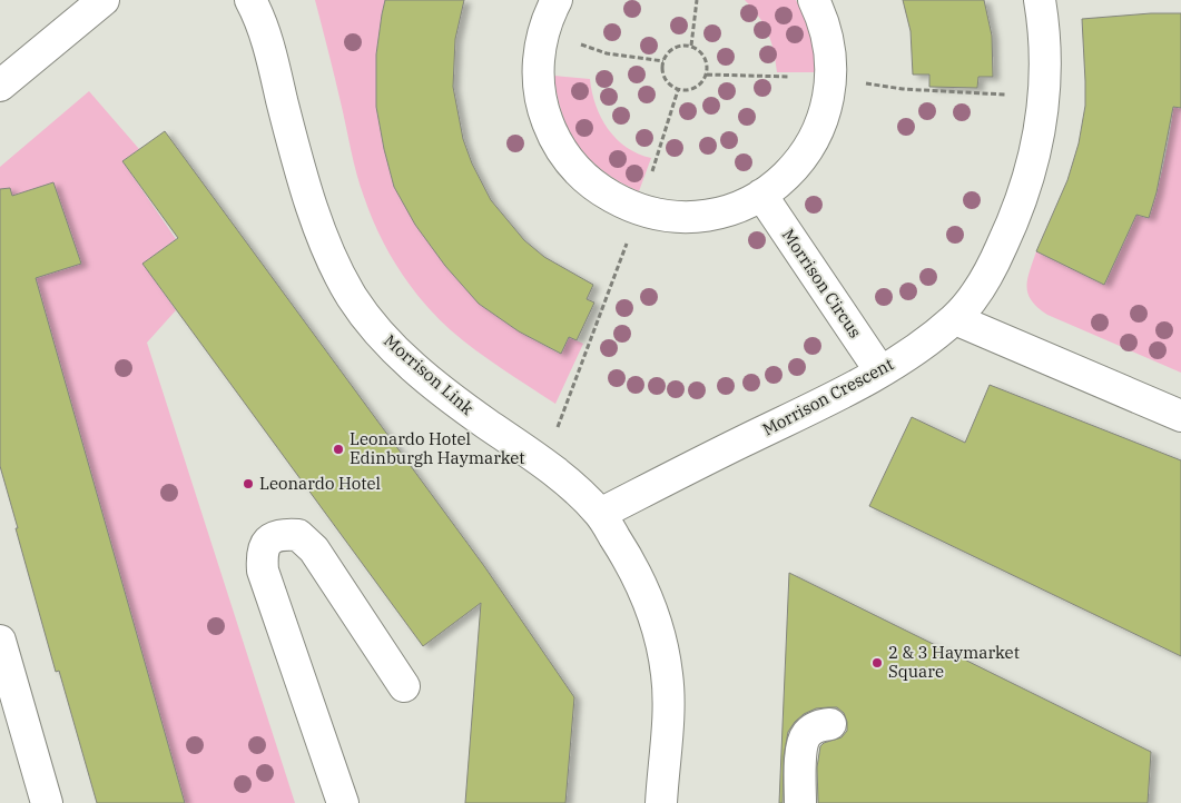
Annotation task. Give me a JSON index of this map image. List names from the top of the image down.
{
  "streets": {
    "street": ["Morrison Circus", "Morrison Link", "Morrison Crescent"]
  },
  "crossings": [
    ["Morrison Circus", "Morrison Crescent"],
    ["Morrison Link", "Morrison Crescent"]
  ],
  "places": ["Leonardo Hotel Edinburgh Haymarket", "Leonardo Hotel", "2 & 3 Haymarket Square"]
}
